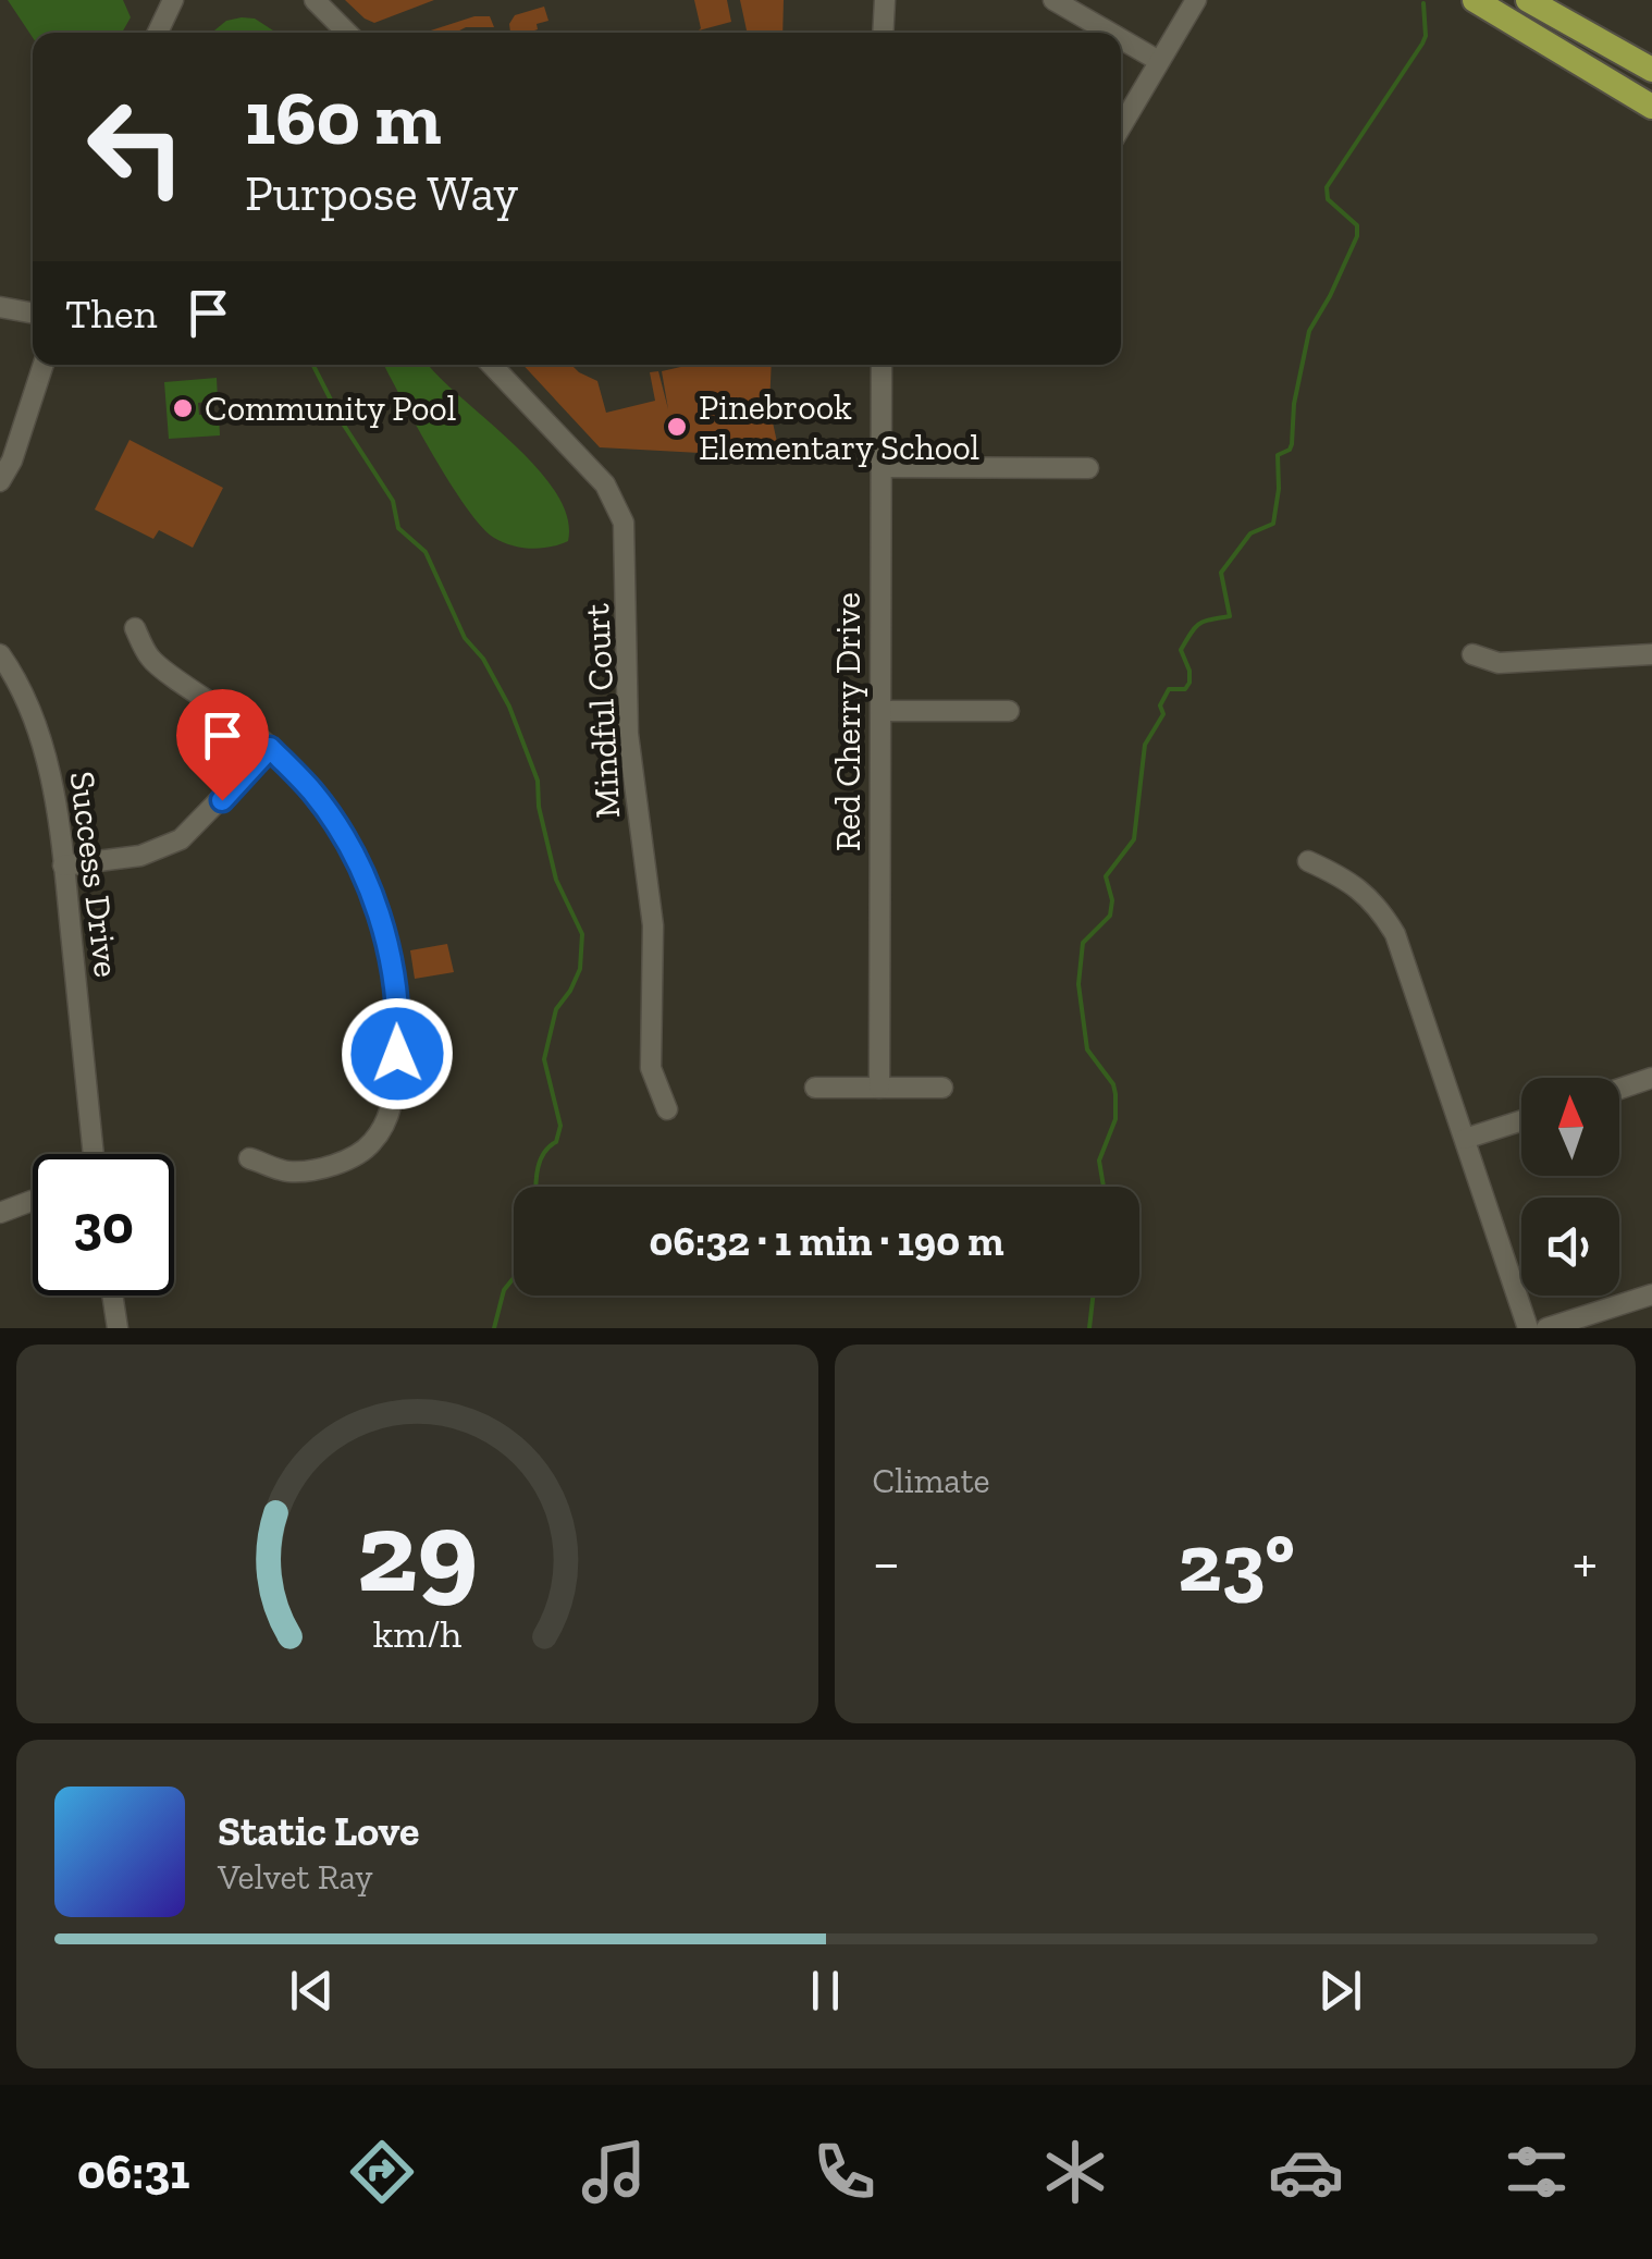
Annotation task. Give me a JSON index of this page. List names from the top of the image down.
{
  "streets": {
    "street": ["Mindful Court", "Red Cherry Drive", "Success Drive"]
  },
  "places": ["Community Pool", "Pinebrook Elementary School"],
  "north": "top",
  "page": {
    "turn": ["160 m", "Purpose Way"],
    "then": "Then",
    "limit": "30",
    "trip": "06:32 · 1 min · 190 m",
    "tile": "Climate",
    "heat": ["−", "23°", "+"],
    "song": ["Static Love", "Velvet Ray"],
    "tabs": "06:31",
    "gauge": ["29", "km/h"]
  }
}
